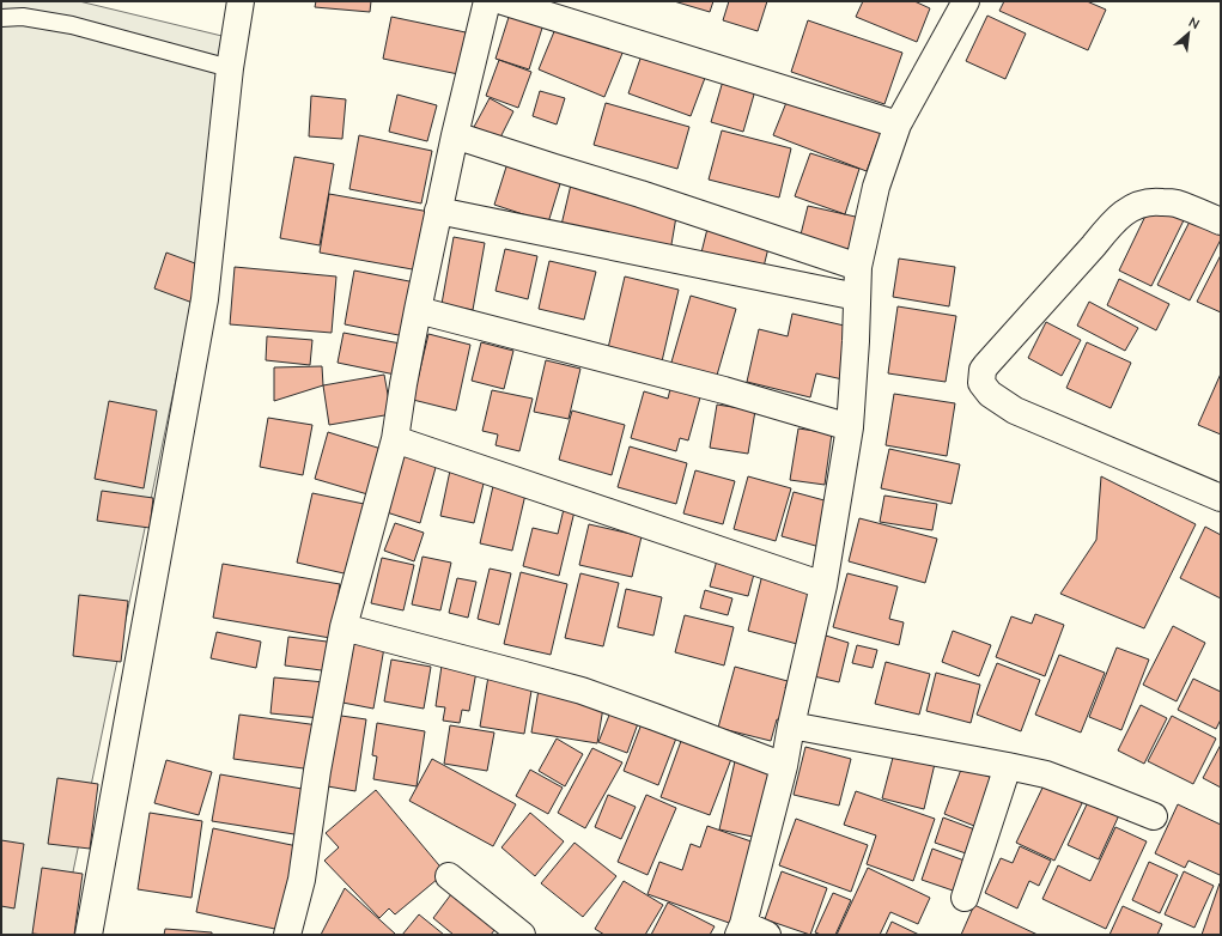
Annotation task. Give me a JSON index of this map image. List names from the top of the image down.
{
  "north": "top right"
}
